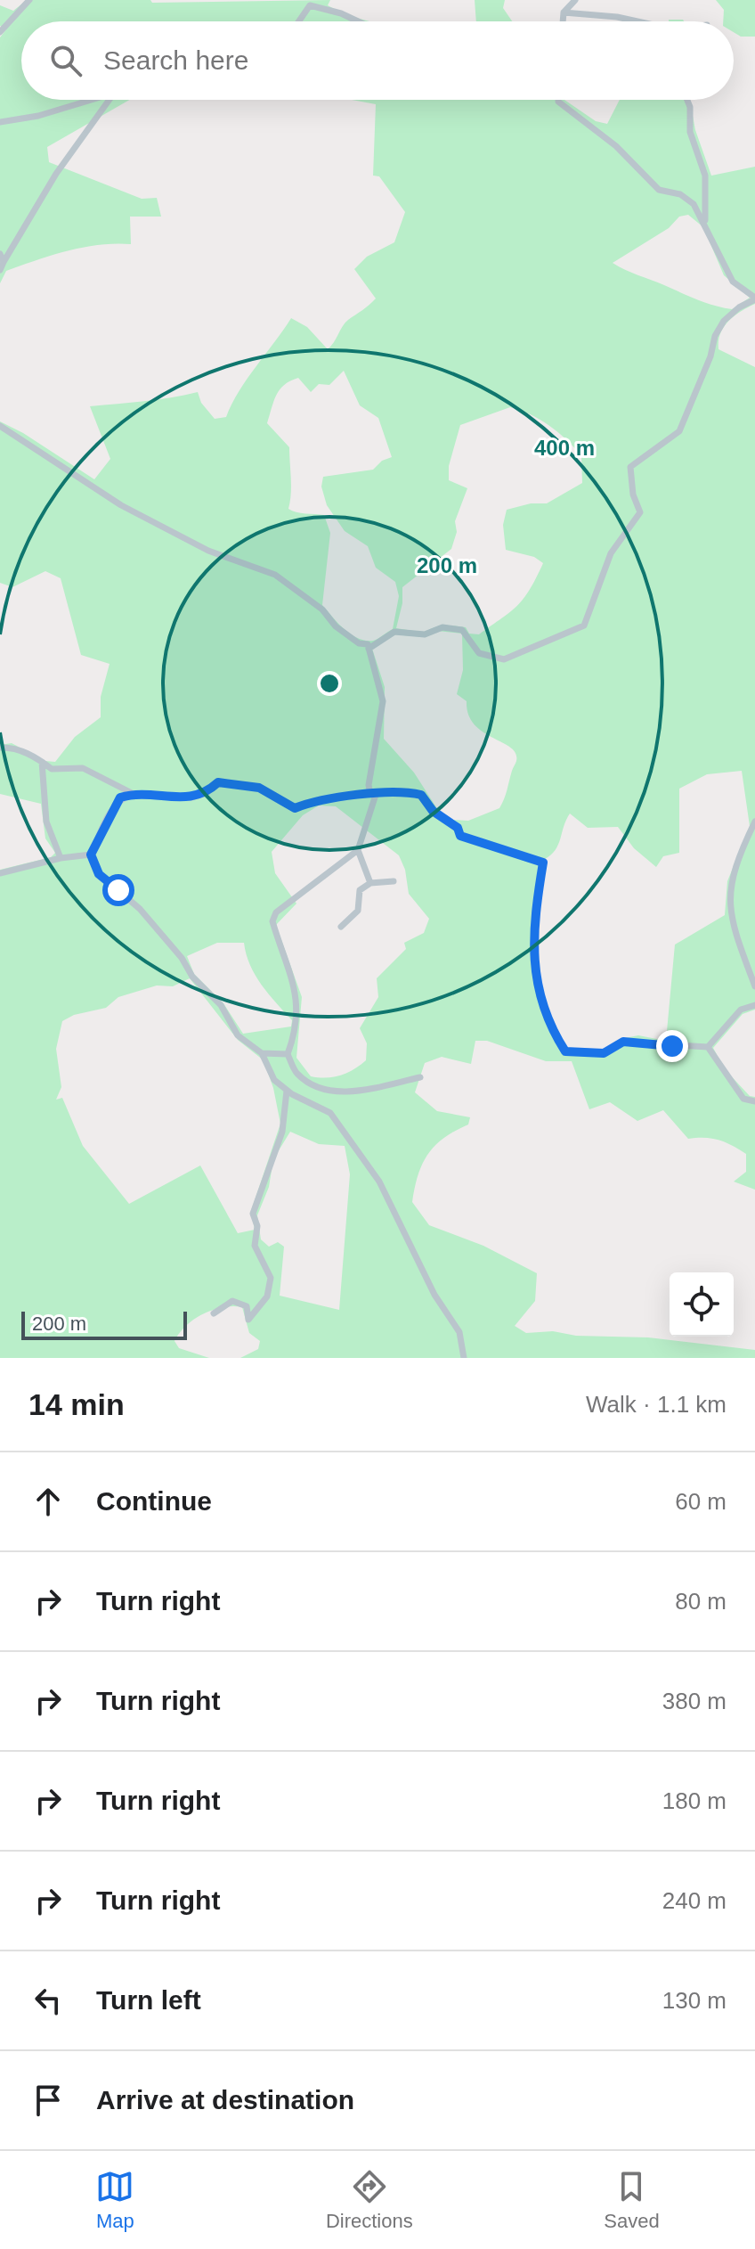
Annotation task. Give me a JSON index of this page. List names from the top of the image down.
{
  "scale_bar": "200 m",
  "page": {
    "search": "Search here",
    "scale": "200 m",
    "heading": ["14 min", "Walk · 1.1 km"],
    "list": [
      ["Continue", "60 m"],
      ["Turn right", "80 m"],
      ["Turn right", "380 m"],
      ["Turn right", "180 m"],
      ["Turn right", "240 m"],
      ["Turn left", "130 m"],
      "Arrive at destination"
    ],
    "nav": ["Map", "Directions", "Saved"]
  },
  "rings": ["400 m", "200 m"]
}
